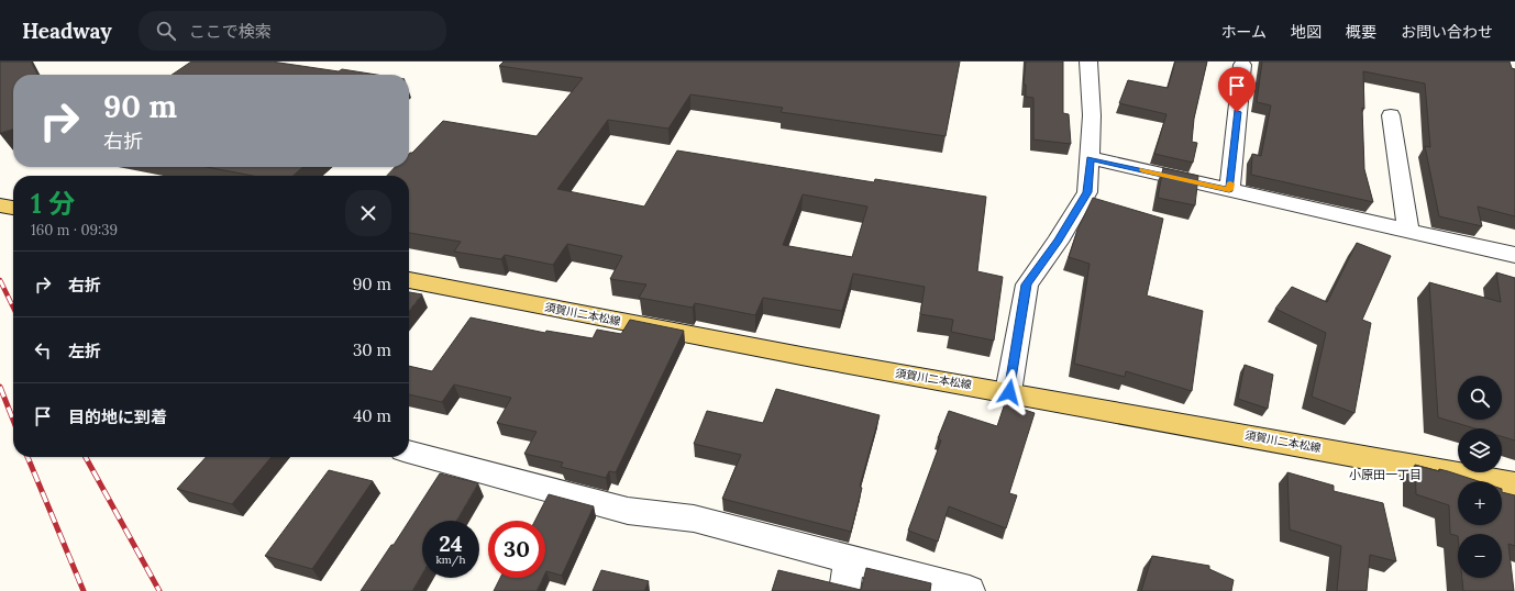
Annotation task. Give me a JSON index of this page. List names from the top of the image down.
{
  "streets": {
    "main road": ["須賀川二本松線"]
  },
  "districts": ["小原田一丁目"],
  "page": {
    "header": "Headway",
    "search": "ここで検索",
    "nav": [
      "ホーム",
      "地図",
      "概要",
      "お問い合わせ"
    ],
    "turn": ["90 m", "右折"],
    "heading": ["1 分", "160 m · 09:39"],
    "list": [
      {
        "name": "右折",
        "value": "90 m"
      },
      {
        "name": "左折",
        "value": "30 m"
      },
      {
        "name": "目的地に到着",
        "value": "40 m"
      }
    ],
    "map_buttons": ["+", "−"],
    "speed": "24 km/h",
    "limit": "30"
  }
}
